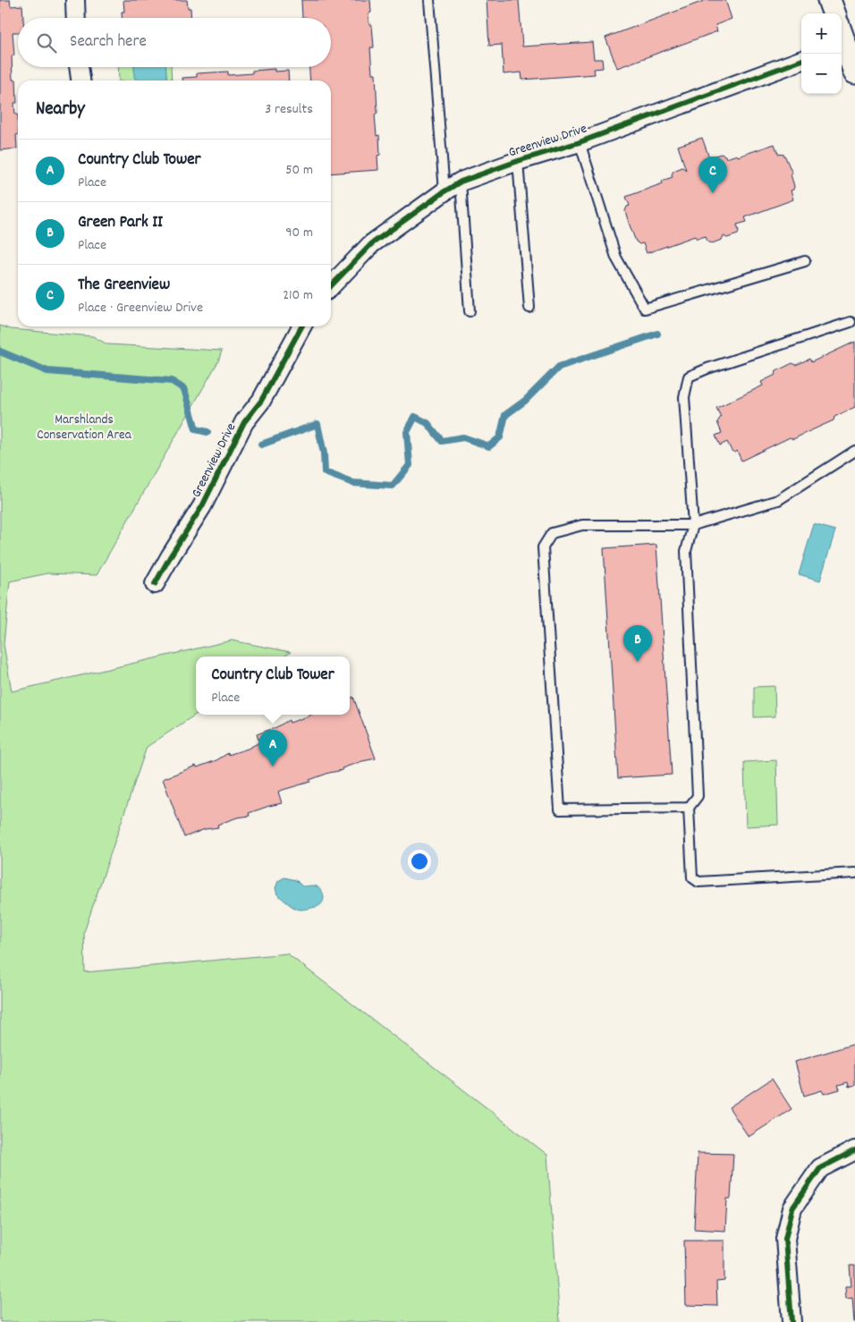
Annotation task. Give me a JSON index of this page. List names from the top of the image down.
{
  "streets": {
    "street": ["Greenview Drive"]
  },
  "parks": ["Marshlands Conservation Area"],
  "page": {
    "map_buttons": ["+", "−"],
    "search": "Search here",
    "heading": ["Nearby", "3 results"],
    "list": [
      {
        "mark": "A",
        "name": "Country Club Tower",
        "note": "Place",
        "value": "50 m"
      },
      {
        "mark": "B",
        "name": "Green Park II",
        "note": "Place",
        "value": "90 m"
      },
      {
        "mark": "C",
        "name": "The Greenview",
        "note": "Place · Greenview Drive",
        "value": "210 m"
      }
    ],
    "pins": ["C", "B", "A"],
    "popup": ["Country Club Tower", "Place"]
  }
}
